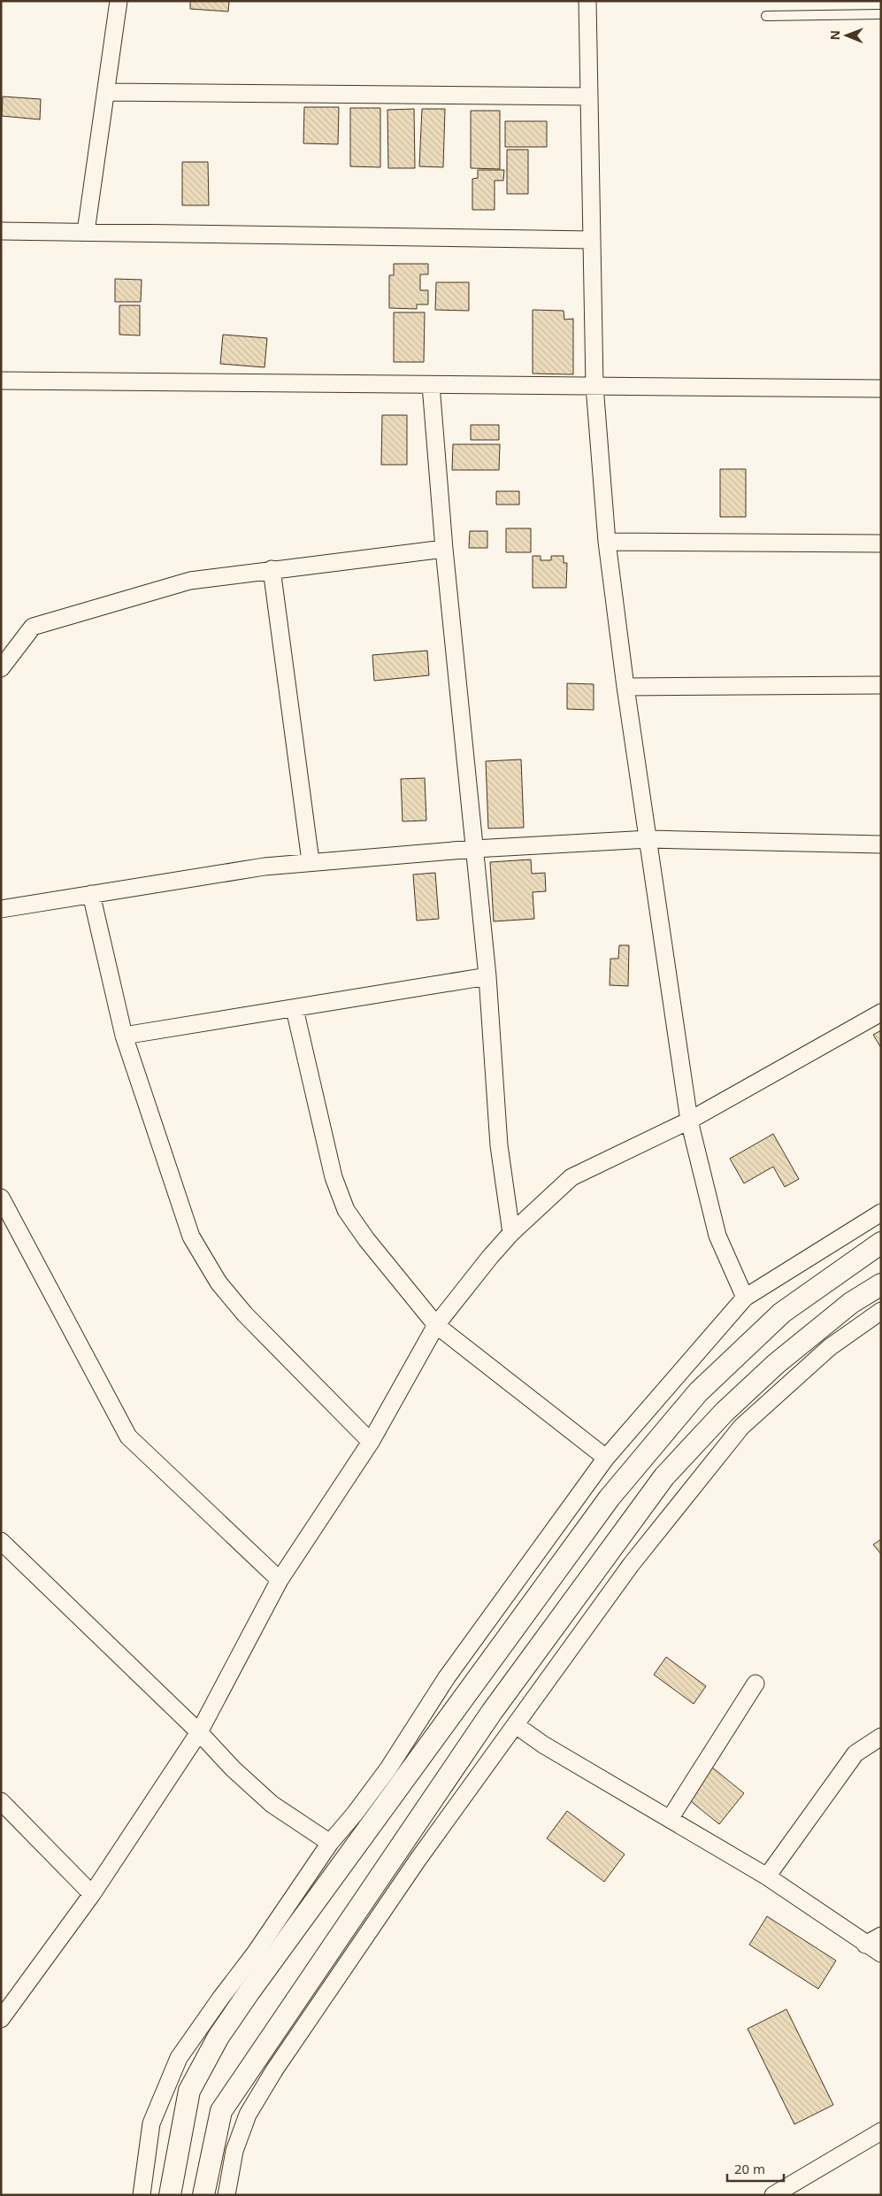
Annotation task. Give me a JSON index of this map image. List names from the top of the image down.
{
  "scale_bar": "20 m",
  "north": "left"
}
